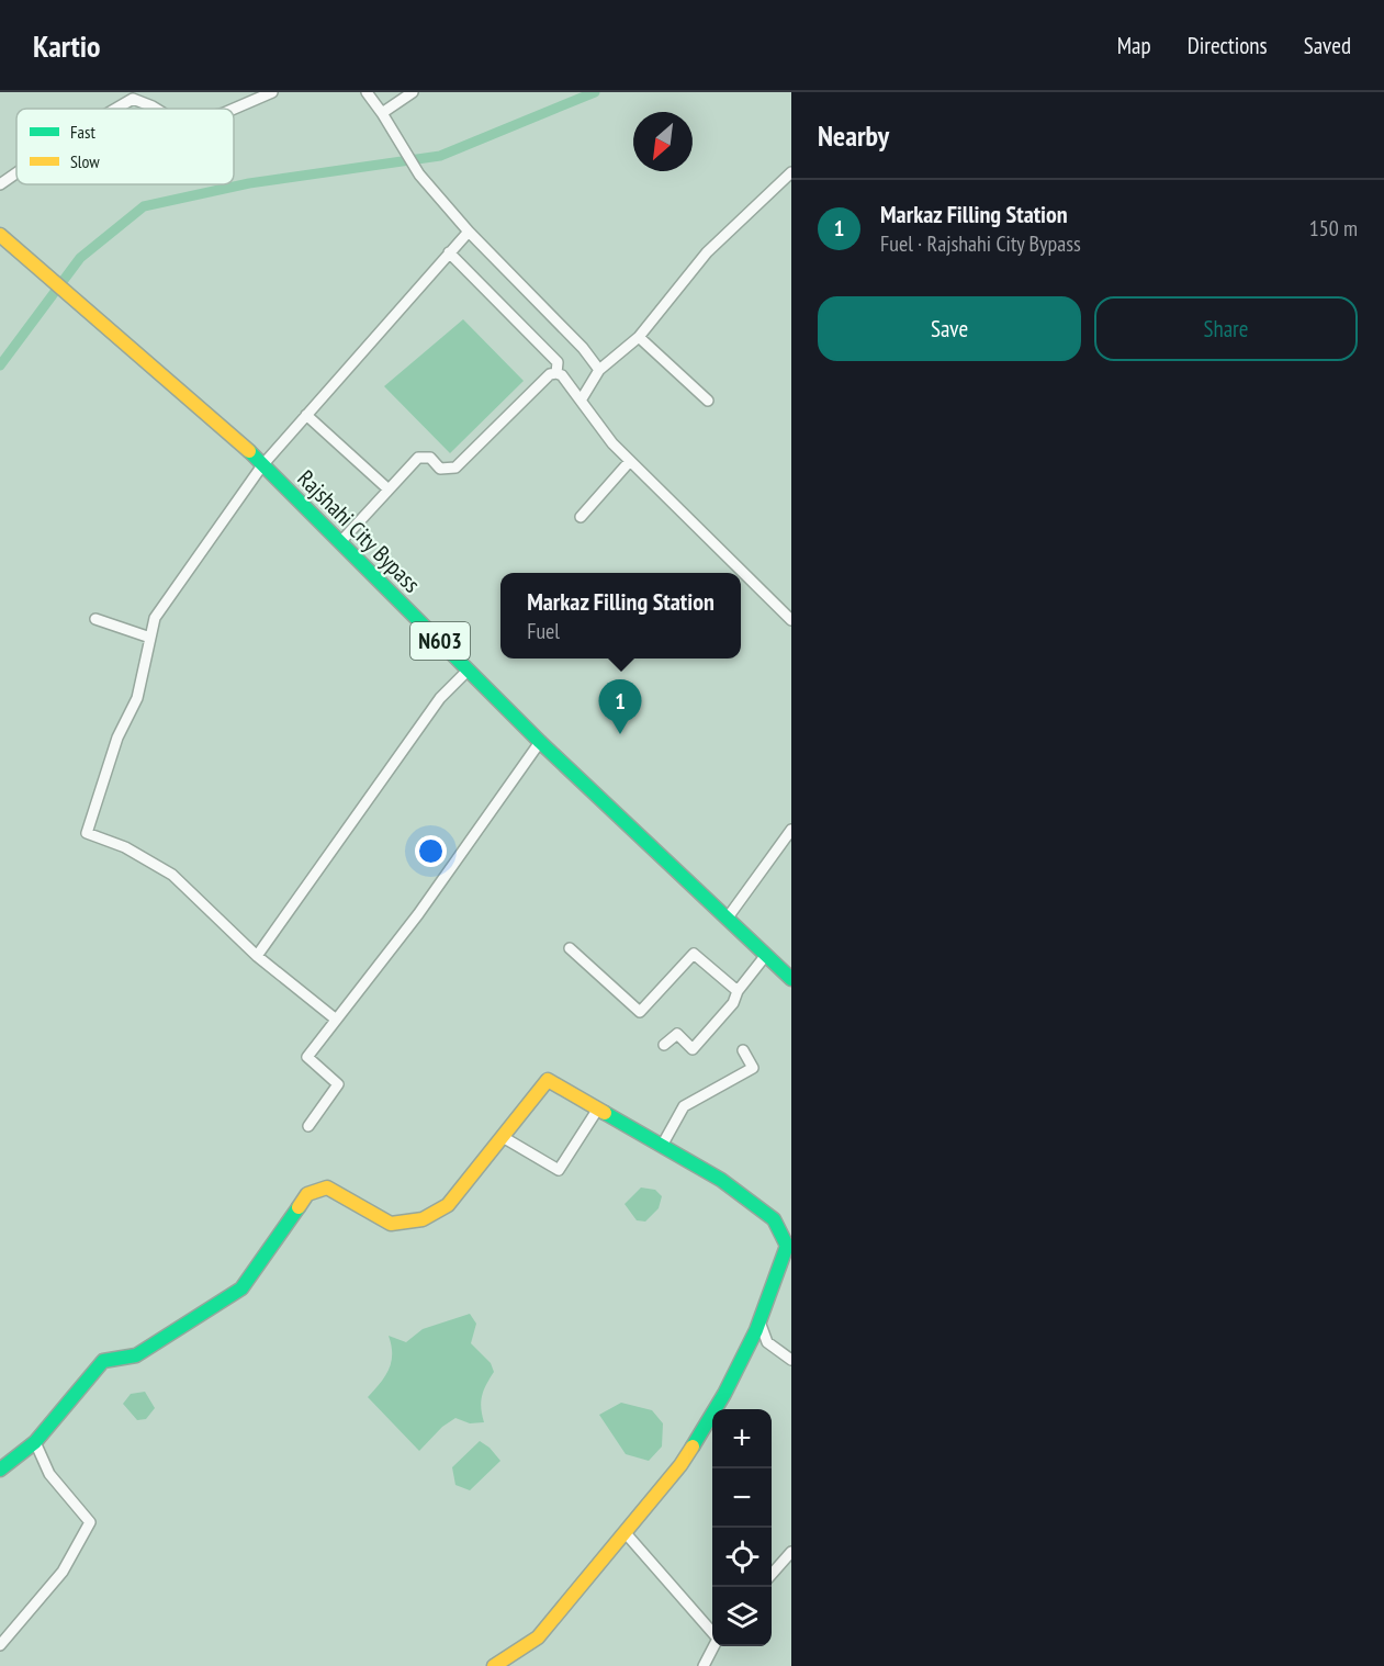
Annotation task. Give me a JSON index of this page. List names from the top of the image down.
{
  "streets": {
    "main road": ["Rajshahi City Bypass", "N603"]
  },
  "legend": ["Fast", "Slow"],
  "north": "bottom left",
  "page": {
    "header": "Kartio",
    "nav": ["Map", "Directions", "Saved"],
    "heading": "Nearby",
    "list": [
      {
        "mark": "1",
        "name": "Markaz Filling Station",
        "note": "Fuel · Rajshahi City Bypass",
        "value": "150 m"
      }
    ],
    "buttons": ["Save", "Share"],
    "popup": ["Markaz Filling Station", "Fuel"],
    "pins": "1",
    "map_buttons": ["+", "−"]
  }
}
